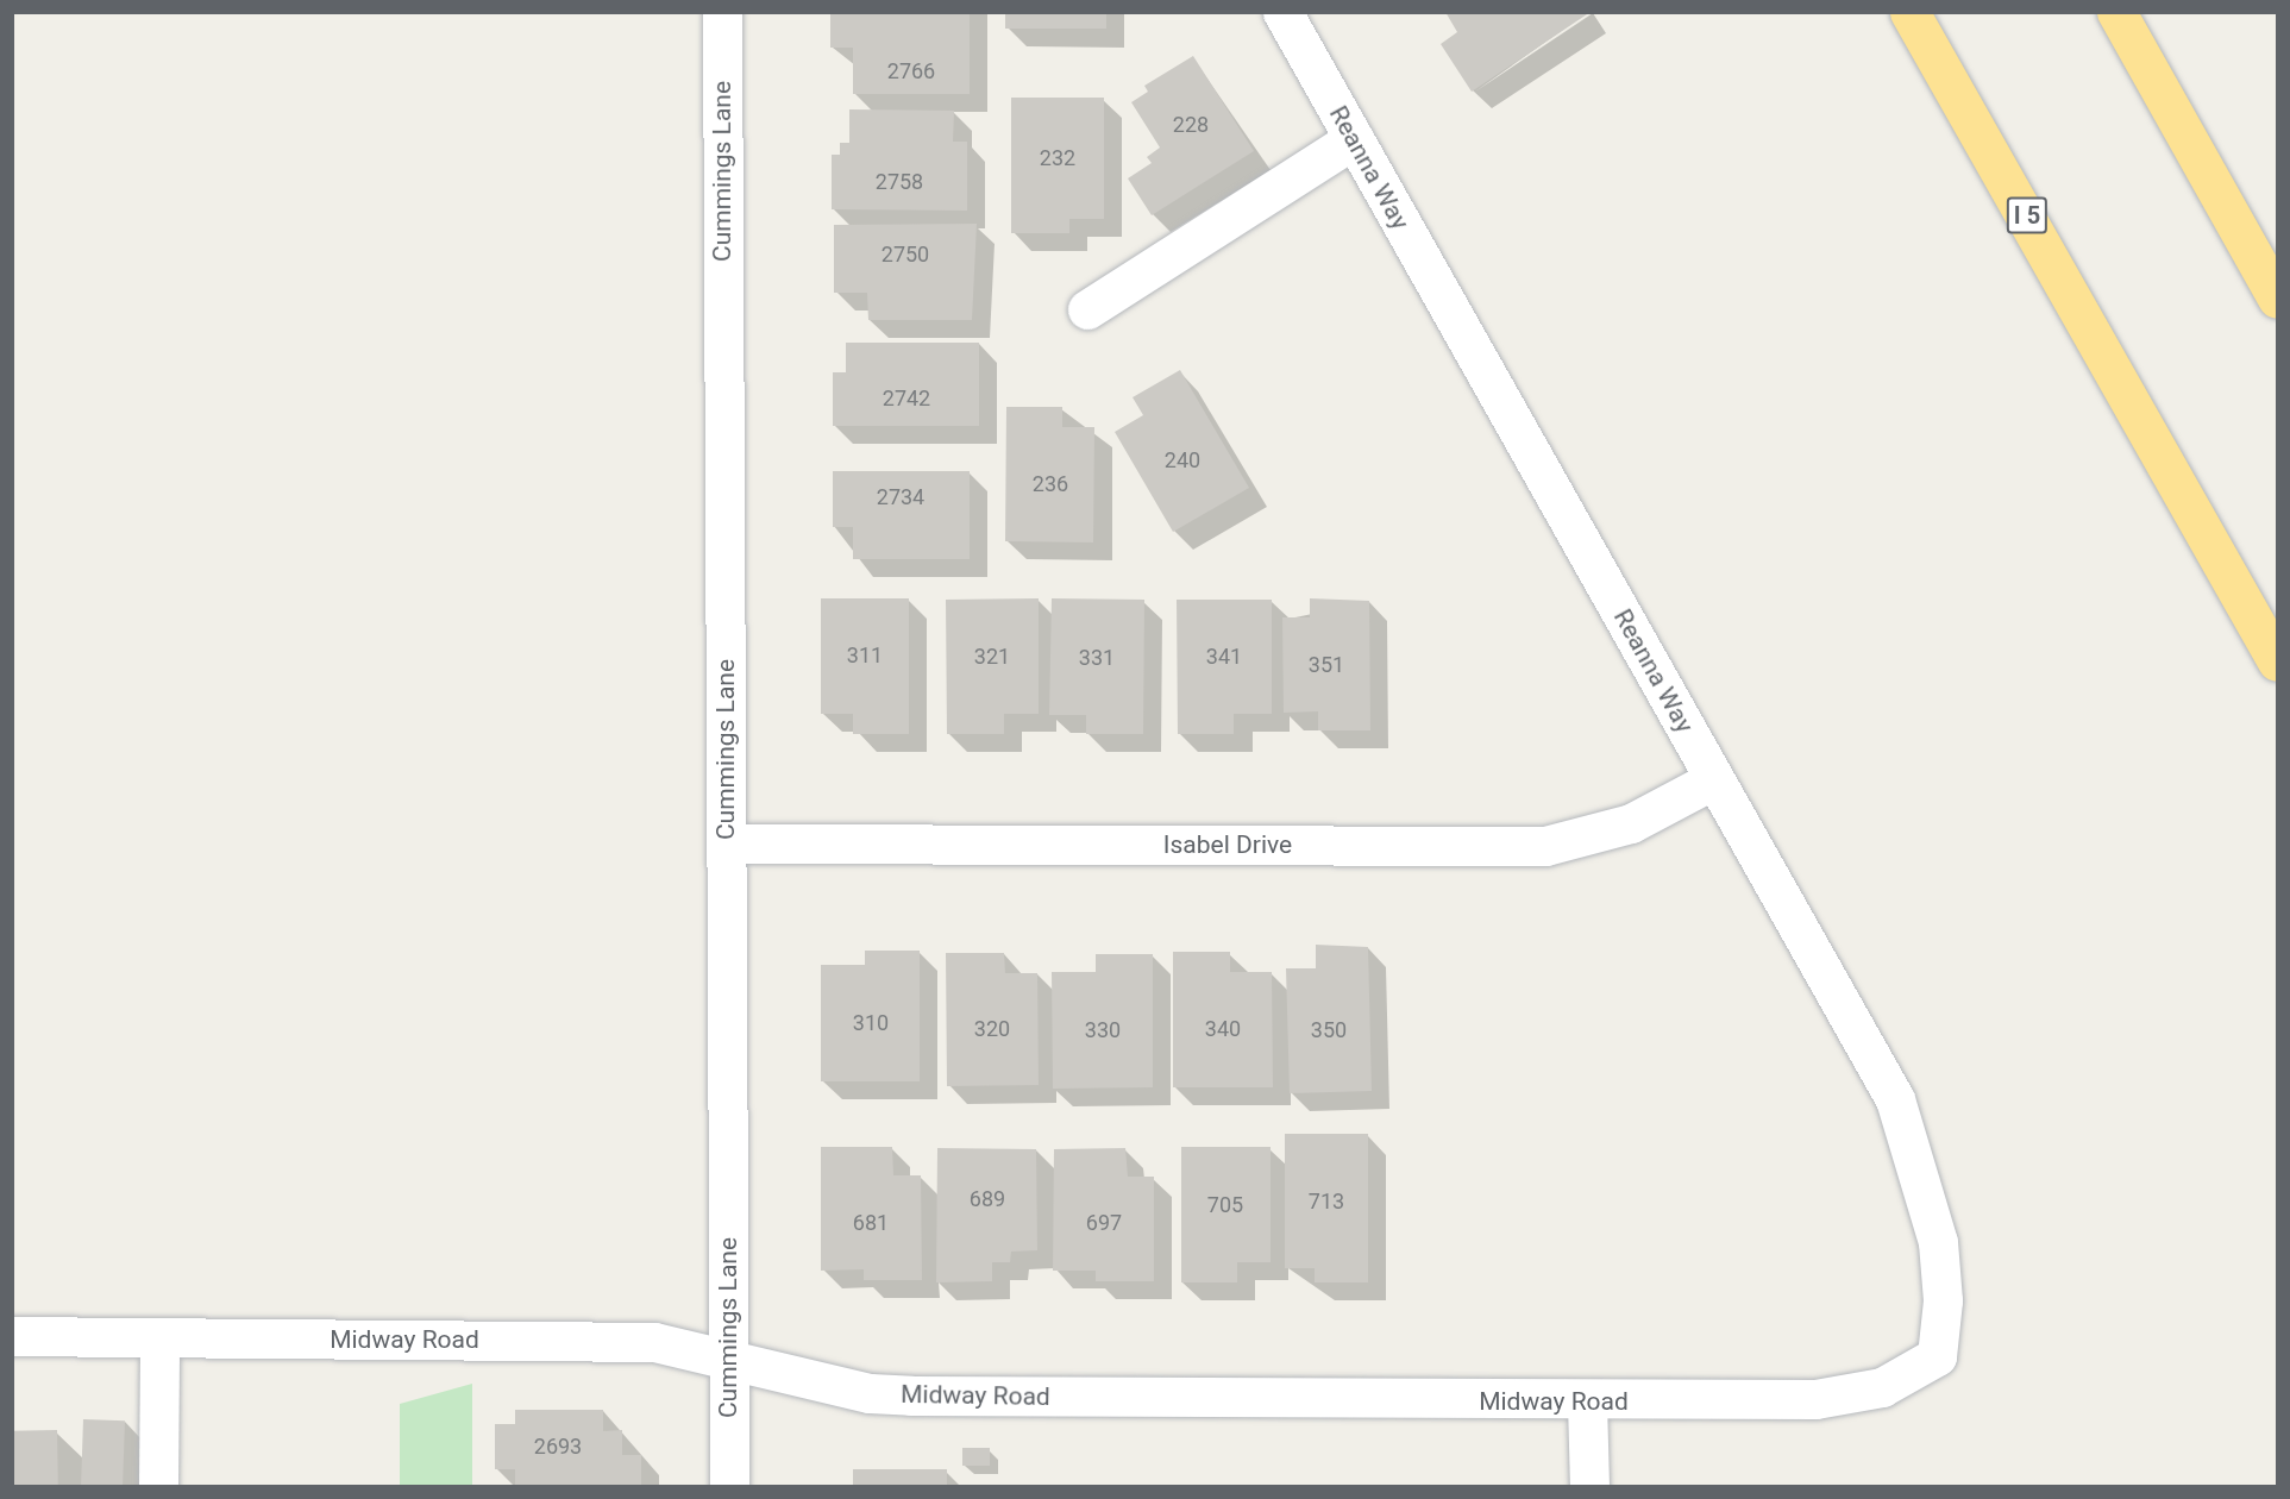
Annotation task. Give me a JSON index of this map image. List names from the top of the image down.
{
  "streets": {
    "highway": ["I 5"],
    "street": [
      "Reanna Way",
      "Cummings Lane",
      "Isabel Drive",
      "Midway Road"
    ]
  },
  "crossings": [
    ["Reanna Way", "Isabel Drive"],
    ["Reanna Way", "Midway Road"],
    ["Cummings Lane", "Isabel Drive"],
    ["Cummings Lane", "Midway Road"]
  ],
  "house_numbers": [
    "2766",
    "228",
    "232",
    "2758",
    "2750",
    "2742",
    "240",
    "236",
    "2734",
    "311",
    "321",
    "341",
    "331",
    "351",
    "310",
    "320",
    "340",
    "330",
    "350",
    "689",
    "713",
    "705",
    "681",
    "697",
    "2693"
  ]
}
